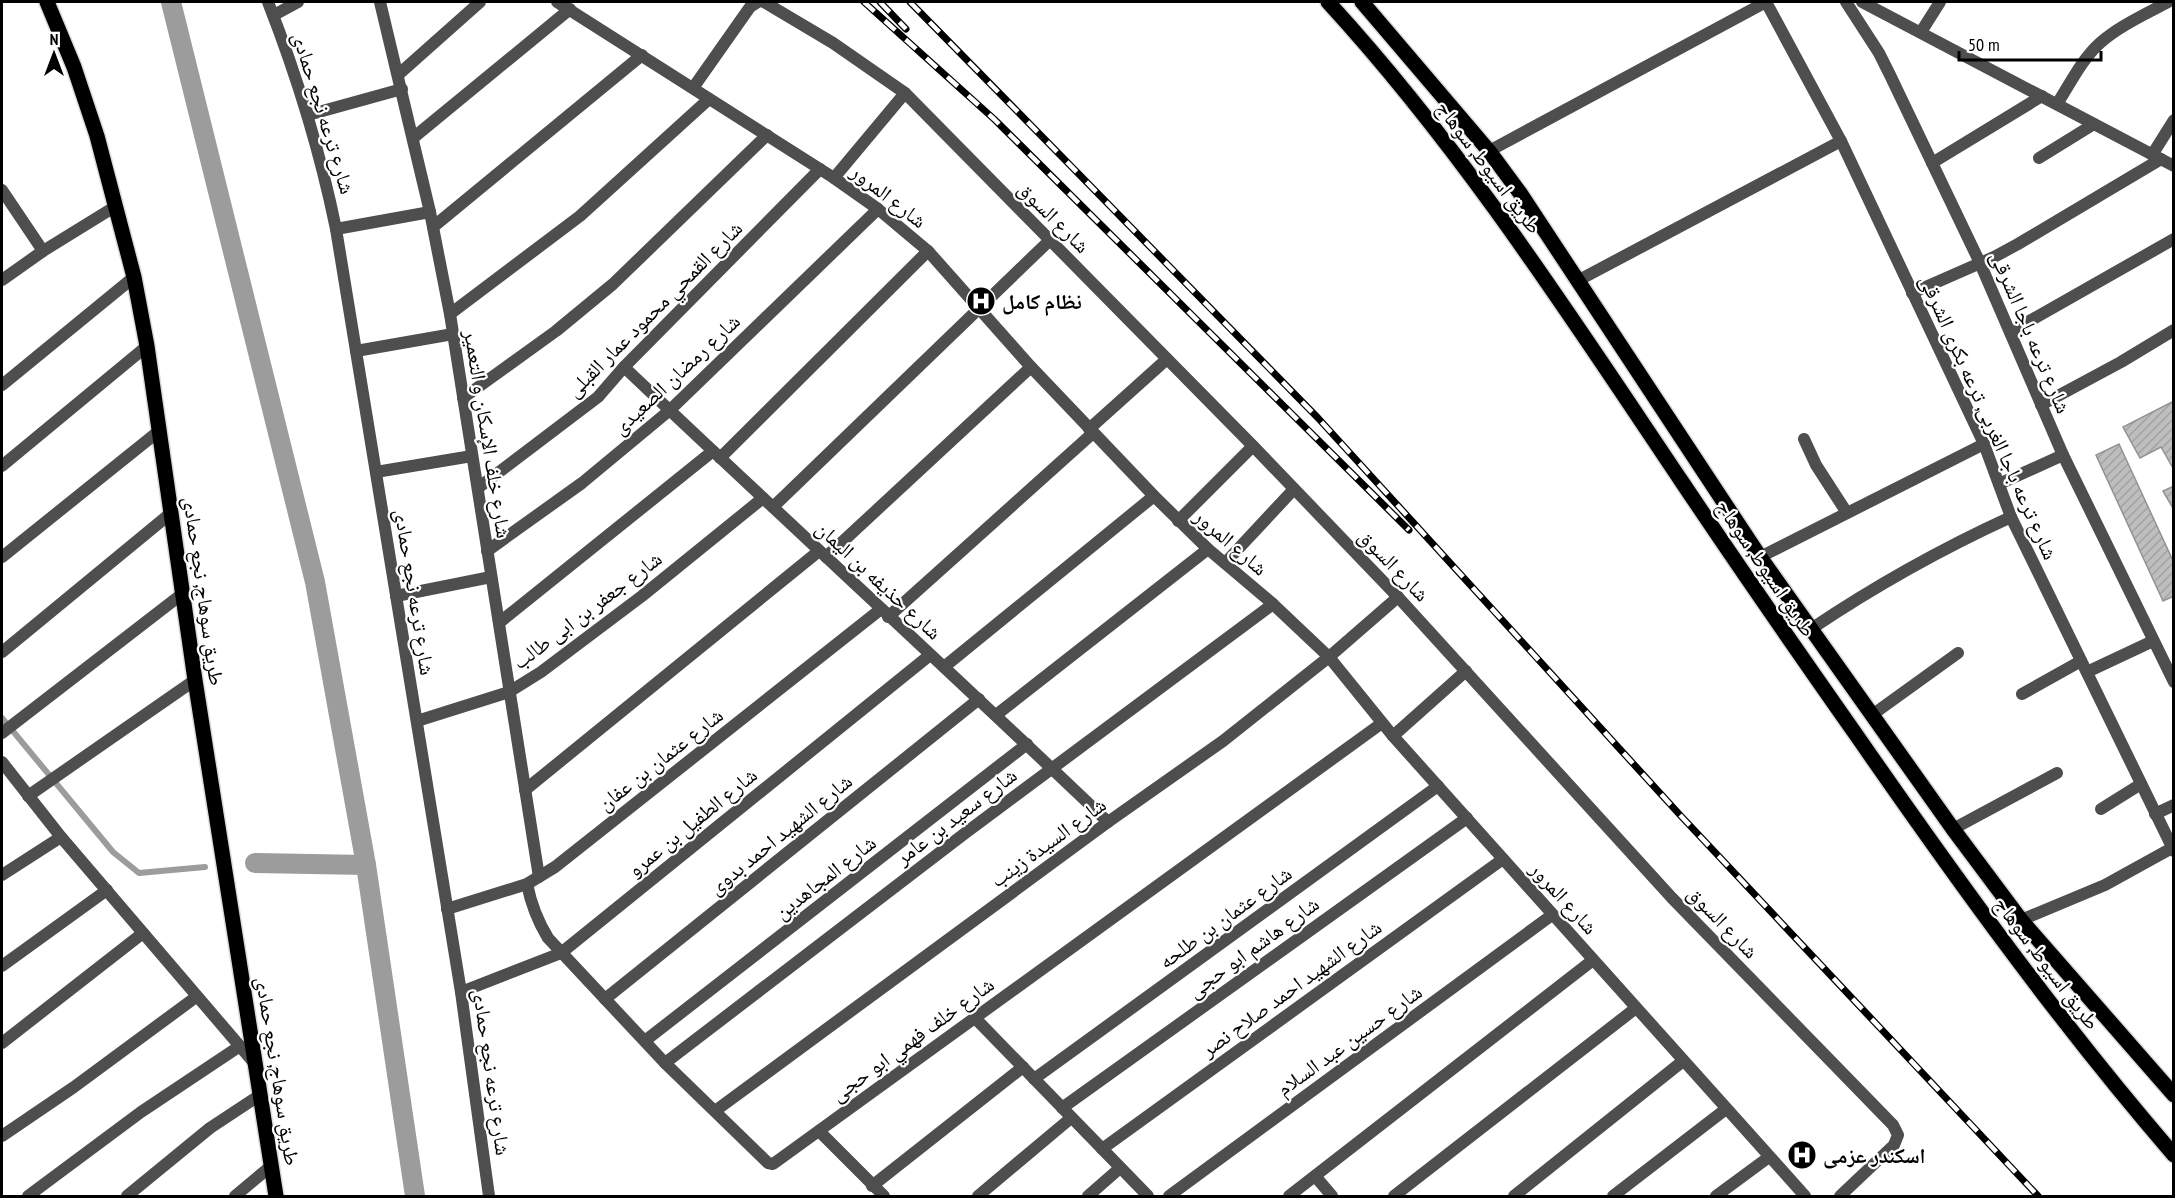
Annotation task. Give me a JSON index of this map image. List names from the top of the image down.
{
  "streets": {
    "main road": ["طريق اسيوط, سوهاج", "طريق سوهاج, نجع حمادى"],
    "street": [
      "شارع ترعه نجع حمادى",
      "شارع المرور",
      "شارع السوق",
      "شارع القمحي محمود عمار القبلى",
      "شارع ترعه باجا الشرقى",
      "شارع رمضان الصعيدى",
      "شارع ترعه باجا الغربى, ترعه بكرى الشرقى",
      "شارع خلف الإسكان و التعمير",
      "شارع حذيفه بن اليمان",
      "شارع جعفر بن ابى طالب",
      "شارع عثمان بن عفان",
      "شارع سعيد بن عامر",
      "شارع الطفيل بن عمرو",
      "شارع الشهيد احمد بدوى",
      "شارع السيدة زينب",
      "شارع المجاهدين",
      "شارع عثمان بن طلحه",
      "شارع هاشم ابو حجى",
      "شارع الشهيد احمد صلاح نصر",
      "شارع خلف فهمي ابو حجى",
      "شارع حسين عبد السلام"
    ]
  },
  "crossings": [
    ["شارع ترعه نجع حمادى", "شارع جعفر بن ابى طالب"],
    ["شارع ترعه نجع حمادى", "شارع عثمان بن عفان"],
    ["شارع ترعه نجع حمادى", "شارع الطفيل بن عمرو"],
    ["شارع المرور", "شارع القمحي محمود عمار القبلى"],
    ["شارع المرور", "شارع رمضان الصعيدى"],
    ["شارع المرور", "شارع عثمان بن عفان"],
    ["شارع المرور", "شارع سعيد بن عامر"],
    ["شارع المرور", "شارع السيدة زينب"],
    ["شارع المرور", "شارع عثمان بن طلحه"],
    ["شارع المرور", "شارع هاشم ابو حجى"],
    ["شارع المرور", "شارع الشهيد احمد صلاح نصر"],
    ["شارع المرور", "شارع خلف فهمي ابو حجى"],
    ["شارع المرور", "شارع حسين عبد السلام"],
    ["شارع السوق", "شارع عثمان بن عفان"],
    ["شارع السوق", "شارع السيدة زينب"],
    ["شارع القمحي محمود عمار القبلى", "شارع خلف الإسكان و التعمير"],
    ["شارع القمحي محمود عمار القبلى", "شارع حذيفه بن اليمان"],
    ["شارع رمضان الصعيدى", "شارع خلف الإسكان و التعمير"],
    ["شارع رمضان الصعيدى", "شارع حذيفه بن اليمان"],
    ["شارع خلف الإسكان و التعمير", "شارع جعفر بن ابى طالب"],
    ["شارع خلف الإسكان و التعمير", "شارع عثمان بن عفان"],
    ["شارع حذيفه بن اليمان", "شارع جعفر بن ابى طالب"],
    ["شارع حذيفه بن اليمان", "شارع عثمان بن عفان"],
    ["شارع حذيفه بن اليمان", "شارع سعيد بن عامر"],
    ["شارع حذيفه بن اليمان", "شارع الطفيل بن عمرو"],
    ["شارع حذيفه بن اليمان", "شارع الشهيد احمد بدوى"],
    ["شارع حذيفه بن اليمان", "شارع السيدة زينب"],
    ["شارع حذيفه بن اليمان", "شارع المجاهدين"],
    ["شارع عثمان بن عفان", "شارع خلف فهمي ابو حجى"],
    ["شارع سعيد بن عامر", "شارع خلف فهمي ابو حجى"],
    ["شارع الطفيل بن عمرو", "شارع خلف فهمي ابو حجى"],
    ["شارع الشهيد احمد بدوى", "شارع خلف فهمي ابو حجى"],
    ["شارع السيدة زينب", "شارع خلف فهمي ابو حجى"],
    ["شارع المجاهدين", "شارع خلف فهمي ابو حجى"]
  ],
  "places": {
    "hospital": ["نظام كامل", "اسكندر عزمى"]
  },
  "scale_bar": "50 m",
  "north": "top"
}
